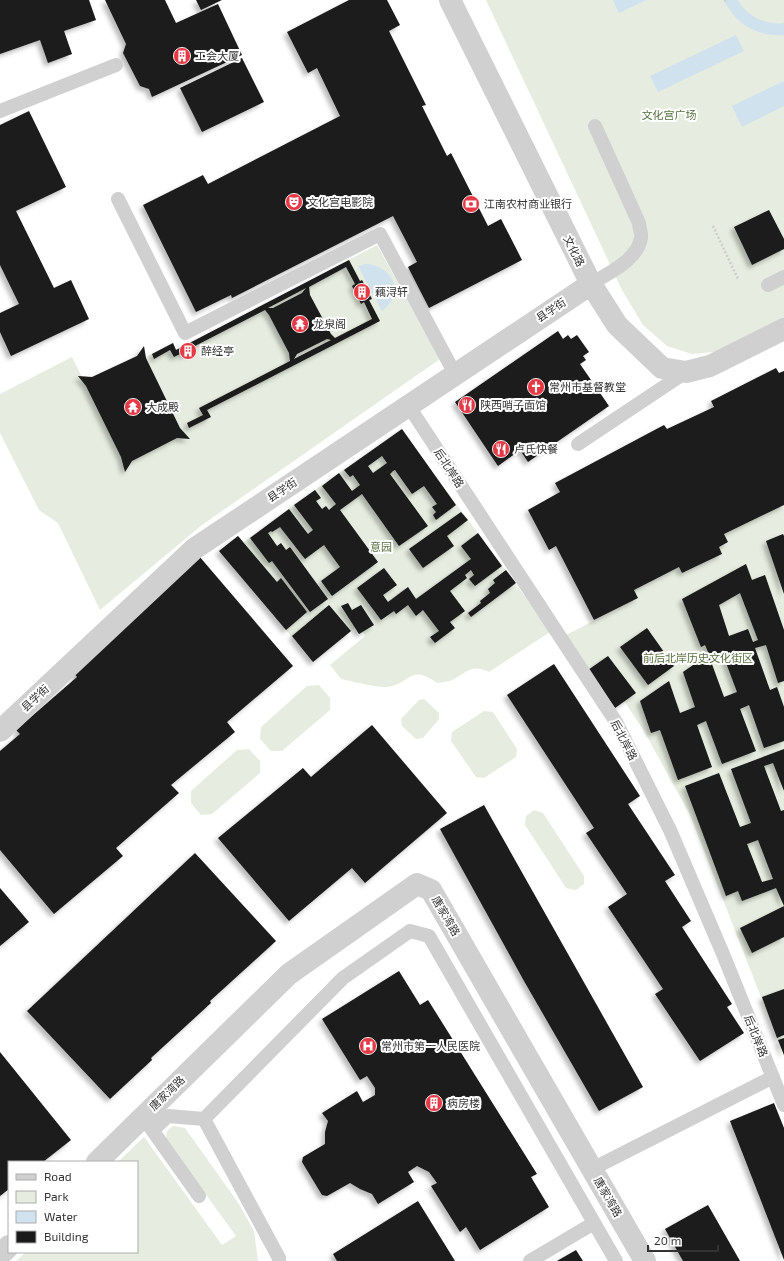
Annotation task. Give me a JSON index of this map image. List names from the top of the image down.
{
  "streets": {
    "street": ["文化路", "县学街", "唐家湾路"],
    "lane": ["后北岸路"]
  },
  "crossings": [
    ["文化路", "县学街"],
    ["县学街", "后北岸路"]
  ],
  "parks": ["文化宫广场", "意园", "前后北岸历史文化街区"],
  "places": {
    "building": [
      "工会大厦",
      "藕浔轩",
      "醉经亭",
      "病房楼"
    ],
    "theatre": ["文化宫电影院"],
    "bank": ["江南农村商业银行"],
    "temple": ["龙泉阁", "大成殿"],
    "church": ["常州市基督教堂"],
    "restaurant": ["陕西哨子面馆", "卢氏快餐"],
    "hospital": ["常州市第一人民医院"]
  },
  "legend": [
    "Road",
    "Park",
    "Water",
    "Building"
  ],
  "scale_bar": "20 m"
}
